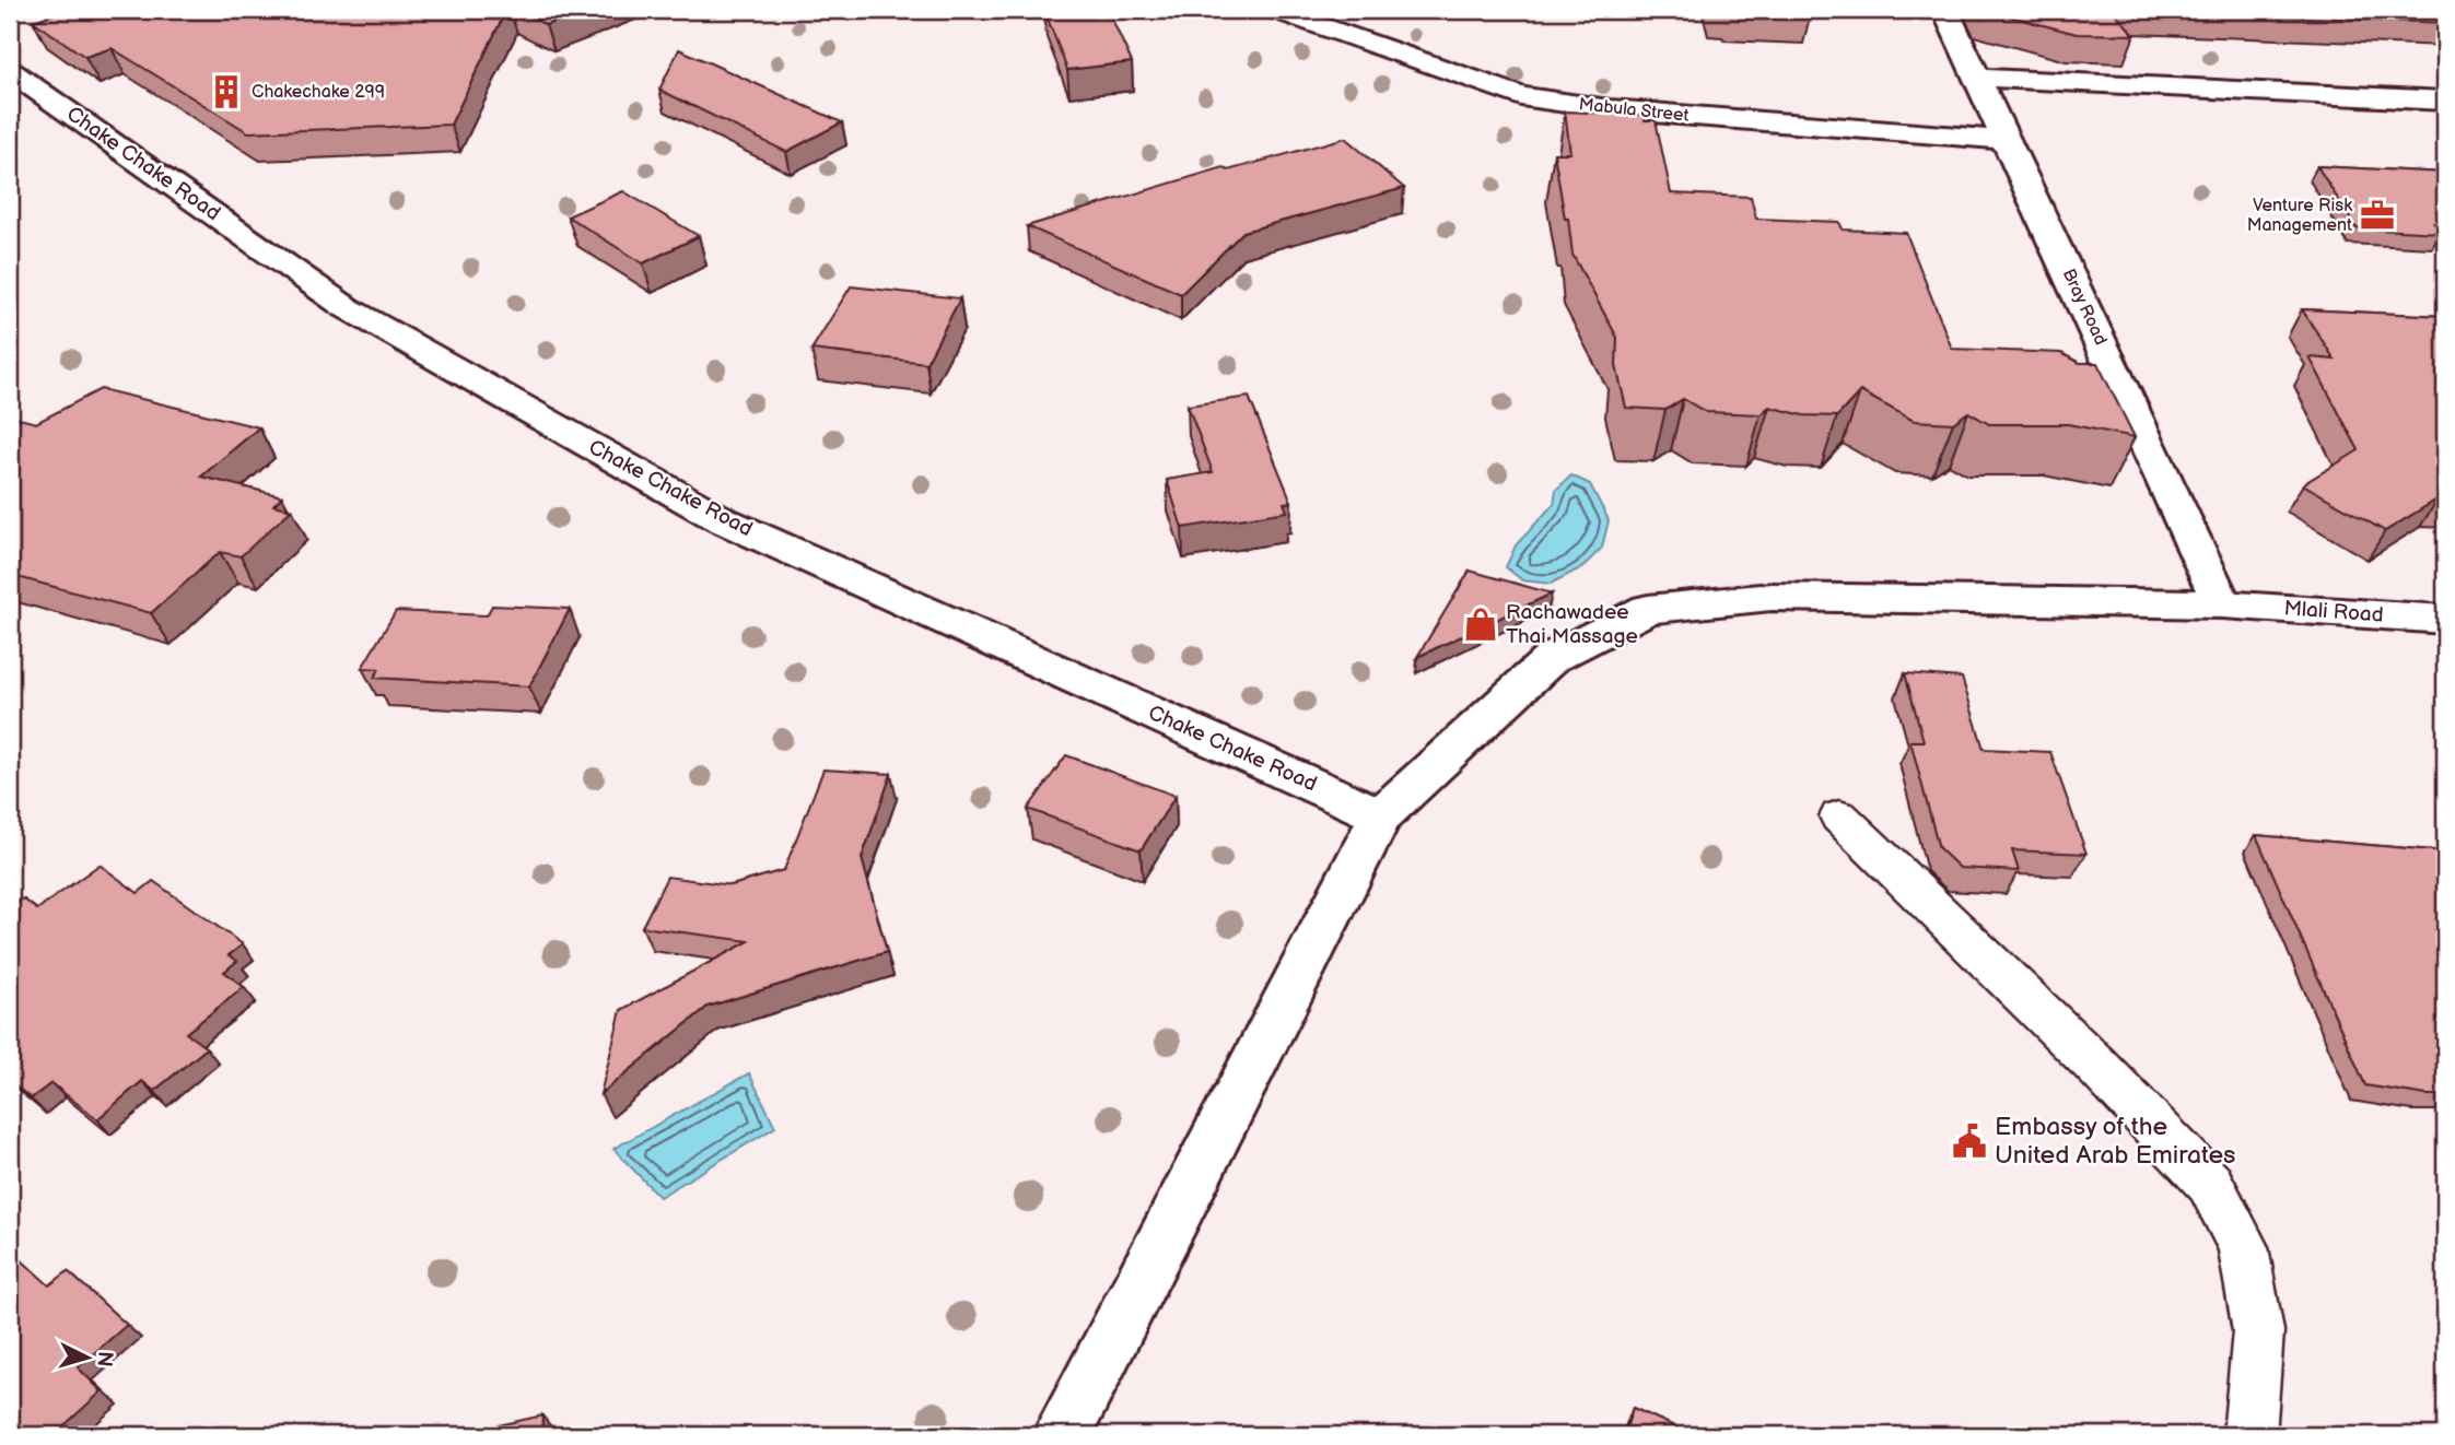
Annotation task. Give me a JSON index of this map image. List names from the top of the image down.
{
  "streets": {
    "street": [
      "Mabula Street",
      "Chake Chake Road",
      "Bray Road",
      "Mlali Road"
    ]
  },
  "crossings": [
    ["Mabula Street", "Bray Road"],
    ["Chake Chake Road", "Mlali Road"],
    ["Bray Road", "Mlali Road"]
  ],
  "places": {
    "building": ["Chakechake 299"],
    "office": ["Venture Risk Management"],
    "shop": ["Rachawadee Thai Massage"],
    "public building": ["Embassy of the United Arab Emirates"]
  },
  "north": "right"
}
